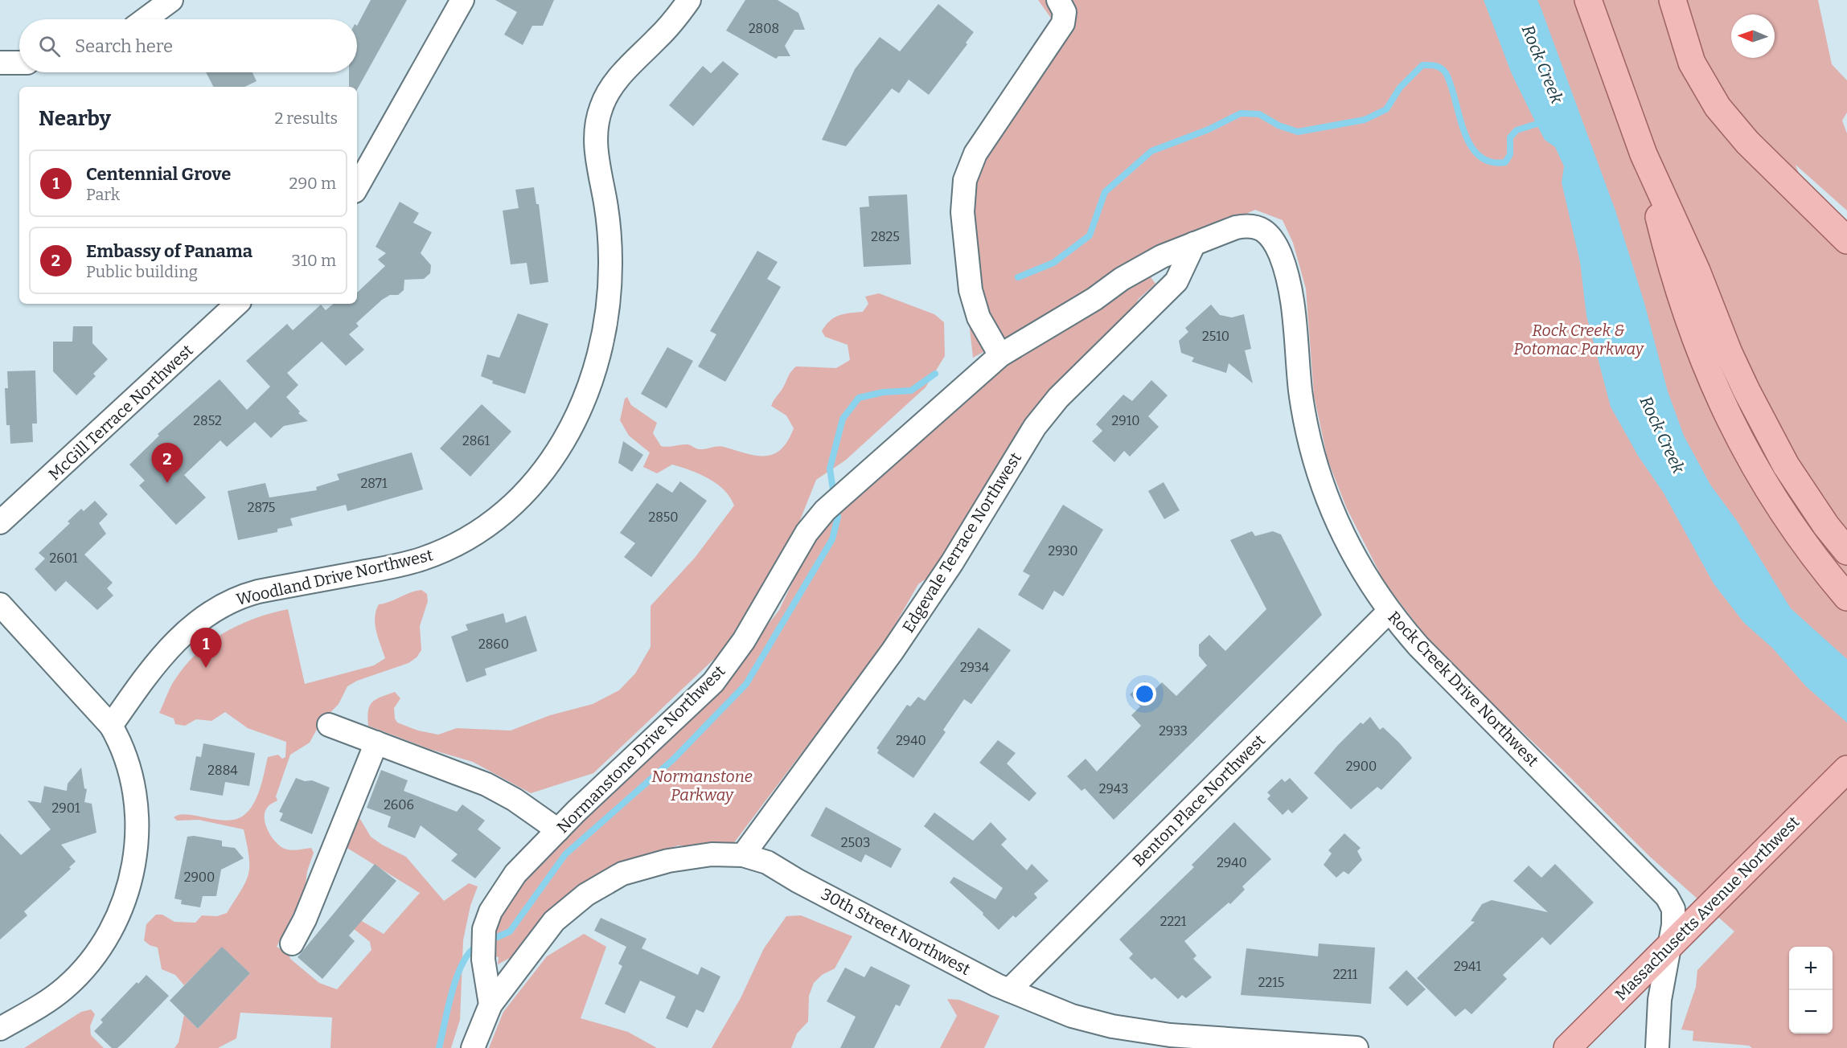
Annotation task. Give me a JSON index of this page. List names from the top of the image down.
{
  "streets": {
    "main road": ["Massachusetts Avenue Northwest"],
    "street": [
      "McGill Terrace Northwest",
      "Edgevale Terrace Northwest",
      "Woodland Drive Northwest",
      "Rock Creek Drive Northwest",
      "Normanstone Drive Northwest",
      "Benton Place Northwest",
      "30th Street Northwest"
    ]
  },
  "crossings": [
    ["Edgevale Terrace Northwest", "Rock Creek Drive Northwest"],
    ["Edgevale Terrace Northwest", "30th Street Northwest"],
    ["Rock Creek Drive Northwest", "Normanstone Drive Northwest"],
    ["Rock Creek Drive Northwest", "Benton Place Northwest"],
    ["Rock Creek Drive Northwest", "Massachusetts Avenue Northwest"],
    ["Normanstone Drive Northwest", "30th Street Northwest"],
    ["Benton Place Northwest", "30th Street Northwest"]
  ],
  "water": ["Rock Creek"],
  "parks": ["Rock Creek & Potomac Parkway", "Normanstone Parkway"],
  "house_numbers": [
    "2808",
    "2825",
    "2510",
    "2852",
    "2910",
    "2861",
    "2871",
    "2875",
    "2850",
    "2930",
    "2601",
    "2860",
    "2934",
    "2933",
    "2940",
    "2900",
    "2884",
    "2943",
    "2606",
    "2901",
    "2503",
    "2940",
    "2900",
    "2221",
    "2941",
    "2211",
    "2215"
  ],
  "north": "left",
  "page": {
    "search": "Search here",
    "heading": ["Nearby", "2 results"],
    "list": [
      {
        "mark": "1",
        "name": "Centennial Grove",
        "note": "Park",
        "value": "290 m"
      },
      {
        "mark": "2",
        "name": "Embassy of Panama",
        "note": "Public building",
        "value": "310 m"
      }
    ],
    "pins": ["2", "1"],
    "map_buttons": ["+", "−"]
  }
}
